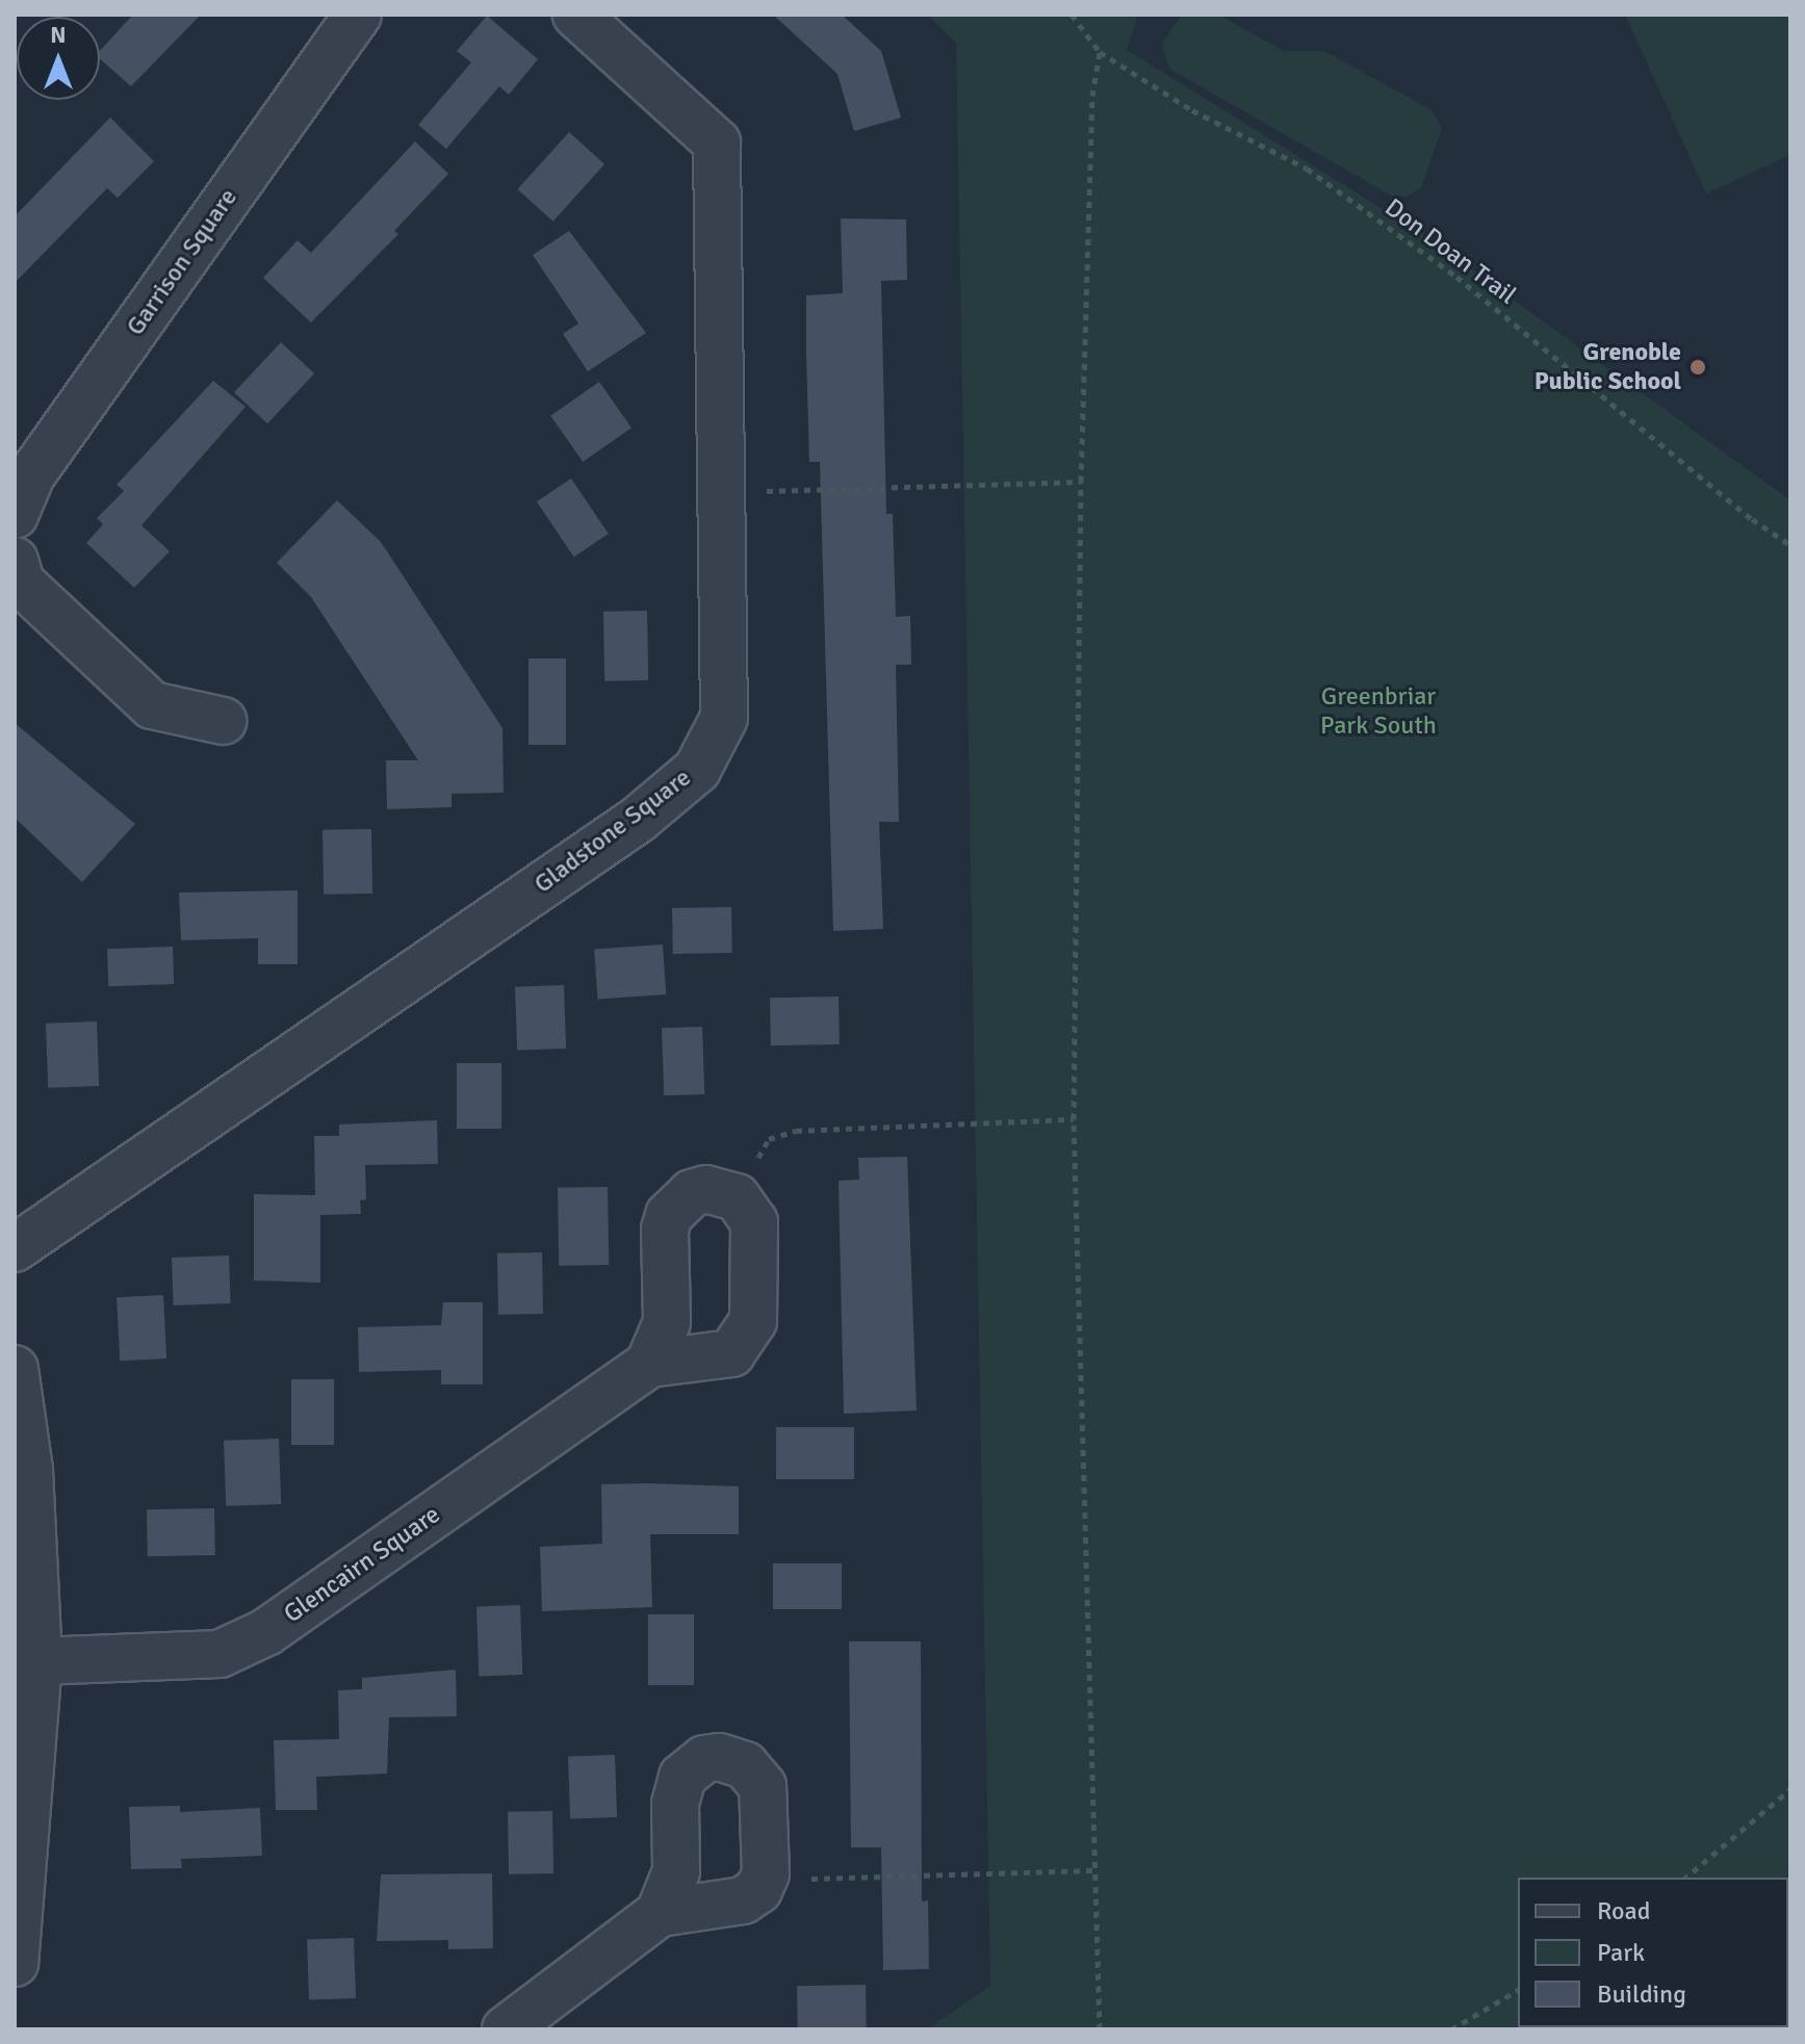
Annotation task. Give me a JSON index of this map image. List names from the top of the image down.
{
  "streets": {
    "street": ["Garrison Square", "Gladstone Square", "Glencairn Square"],
    "path": ["Don Doan Trail"]
  },
  "parks": ["Greenbriar Park South"],
  "places": ["Grenoble Public School"],
  "legend": ["Road", "Park", "Building"],
  "north": "top"
}
